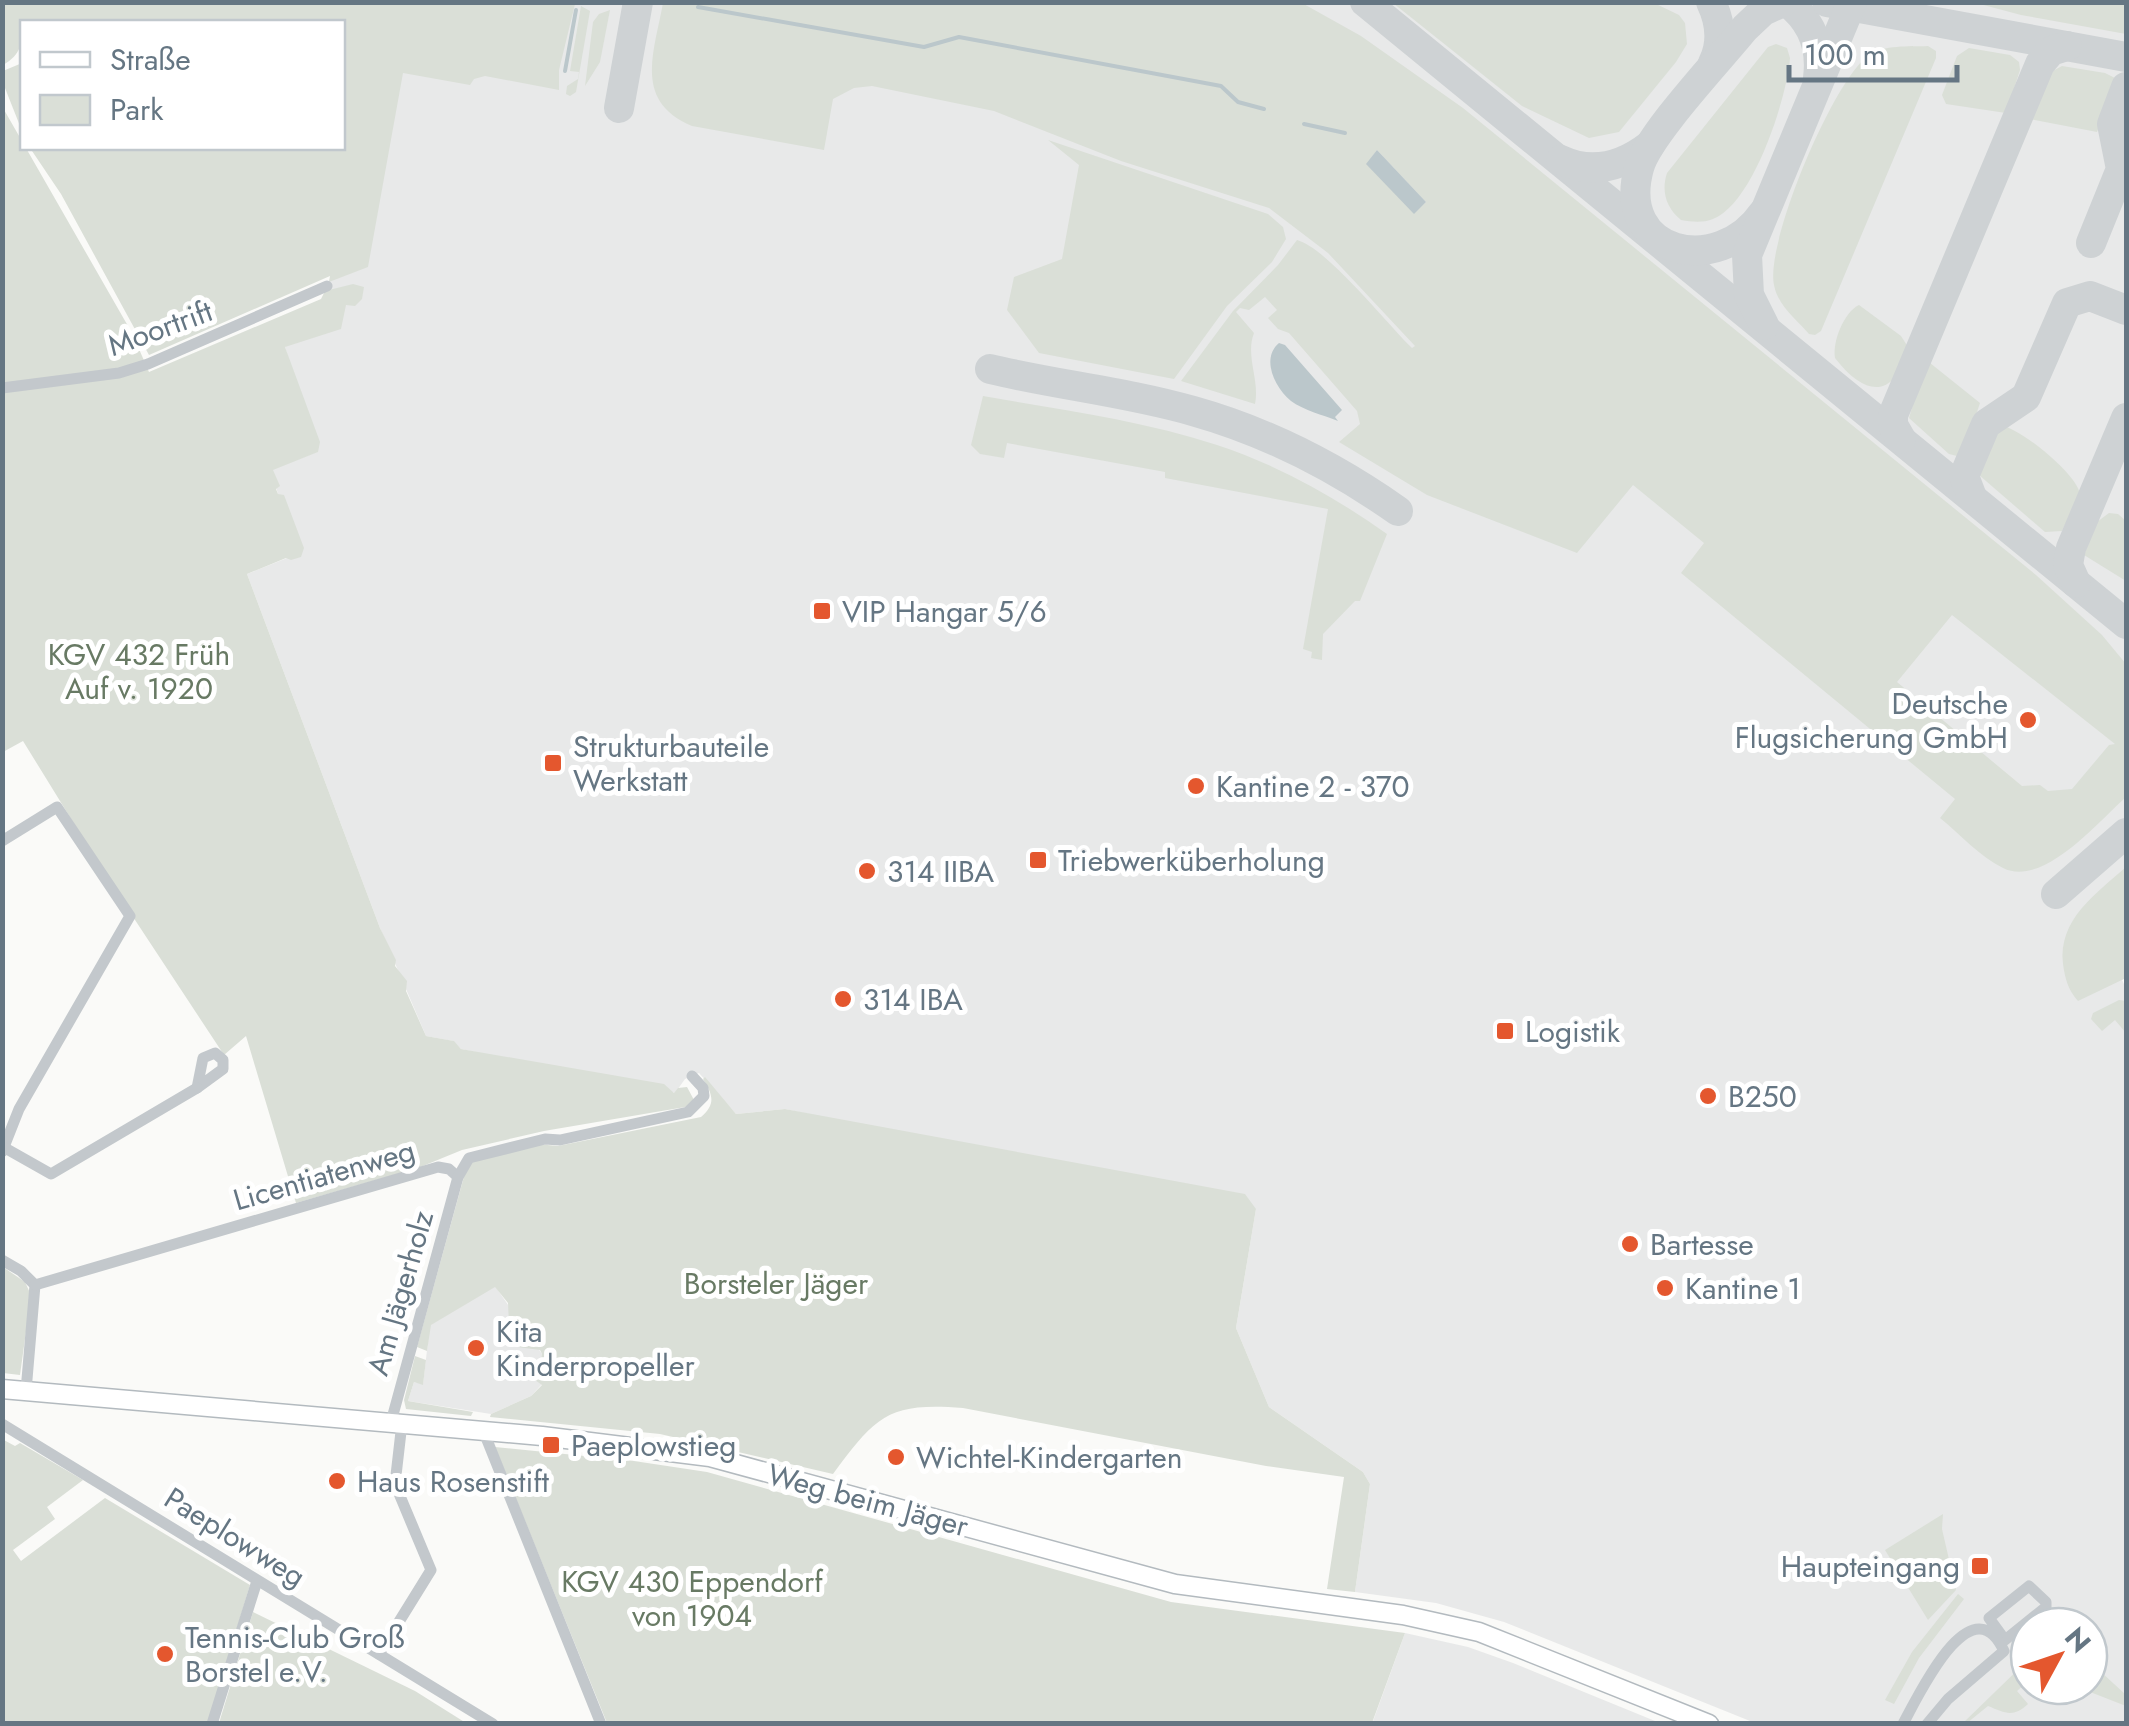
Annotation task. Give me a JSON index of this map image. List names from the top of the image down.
{
  "streets": {
    "street": [
      "Moortrift",
      "Licentiatenweg",
      "Am Jägerholz",
      "Weg beim Jäger",
      "Paeplowweg"
    ]
  },
  "crossings": [
    ["Licentiatenweg", "Am Jägerholz"],
    ["Am Jägerholz", "Weg beim Jäger"],
    ["Am Jägerholz", "Paeplowweg"]
  ],
  "parks": ["KGV 432 Früh Auf v. 1920", "Borsteler Jäger", "KGV 430 Eppendorf von 1904"],
  "places": {
    "transit": [
      "VIP Hangar 5/6",
      "Strukturbauteile Werkstatt",
      "Triebwerküberholung",
      "Logistik",
      "Paeplowstieg",
      "Haupteingang"
    ],
    "other": [
      "Deutsche Flugsicherung GmbH",
      "Kantine 2 - 370",
      "314 IIBA",
      "314 IBA",
      "B250",
      "Bartesse",
      "Kantine 1",
      "Kita Kinderpropeller",
      "Wichtel-Kindergarten",
      "Haus Rosenstift",
      "Tennis-Club Groß Borstel e.V."
    ]
  },
  "legend": ["Straße", "Park"],
  "scale_bar": "100 m",
  "north": "top right"
}
